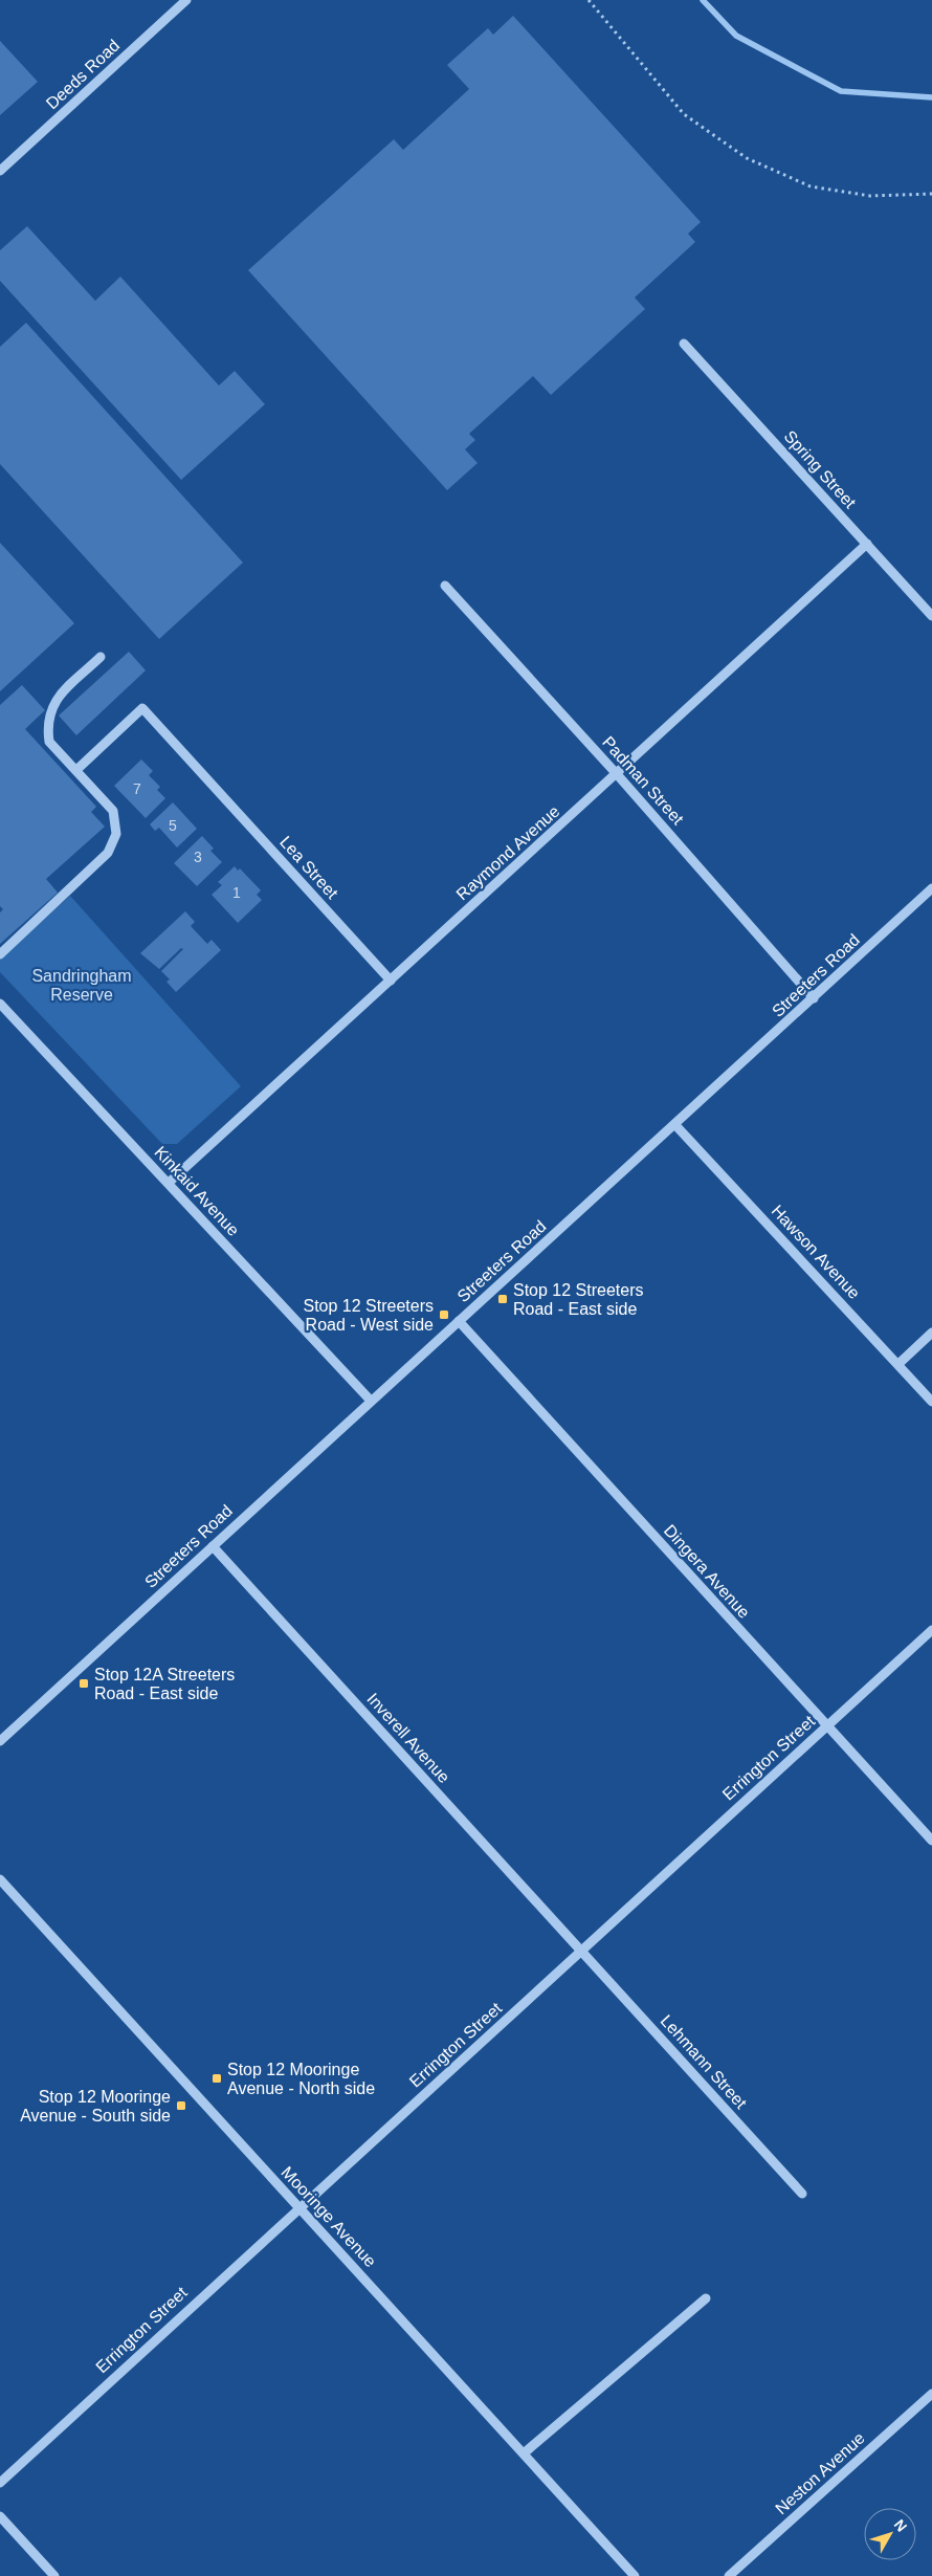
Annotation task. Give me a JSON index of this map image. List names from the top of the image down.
{
  "streets": {
    "street": [
      "Deeds Road",
      "Spring Street",
      "Padman Street",
      "Raymond Avenue",
      "Lea Street",
      "Streeters Road",
      "Kinkaid Avenue",
      "Hawson Avenue",
      "Dingera Avenue",
      "Inverell Avenue",
      "Errington Street",
      "Lehmann Street",
      "Mooringe Avenue",
      "Neston Avenue"
    ]
  },
  "crossings": [
    ["Spring Street", "Raymond Avenue"],
    ["Padman Street", "Raymond Avenue"],
    ["Padman Street", "Streeters Road"],
    ["Raymond Avenue", "Lea Street"],
    ["Raymond Avenue", "Kinkaid Avenue"],
    ["Streeters Road", "Kinkaid Avenue"],
    ["Streeters Road", "Hawson Avenue"],
    ["Streeters Road", "Dingera Avenue"],
    ["Streeters Road", "Inverell Avenue"],
    ["Dingera Avenue", "Errington Street"],
    ["Inverell Avenue", "Errington Street"],
    ["Inverell Avenue", "Lehmann Street"],
    ["Errington Street", "Lehmann Street"],
    ["Errington Street", "Mooringe Avenue"]
  ],
  "parks": ["Sandringham Reserve"],
  "places": {
    "transit": [
      "Stop 12 Streeters Road - East side",
      "Stop 12 Streeters Road - West side",
      "Stop 12A Streeters Road - East side",
      "Stop 12 Mooringe Avenue - North side",
      "Stop 12 Mooringe Avenue - South side"
    ]
  },
  "house_numbers": [
    "7",
    "5",
    "3",
    "1"
  ],
  "north": "top right"
}
